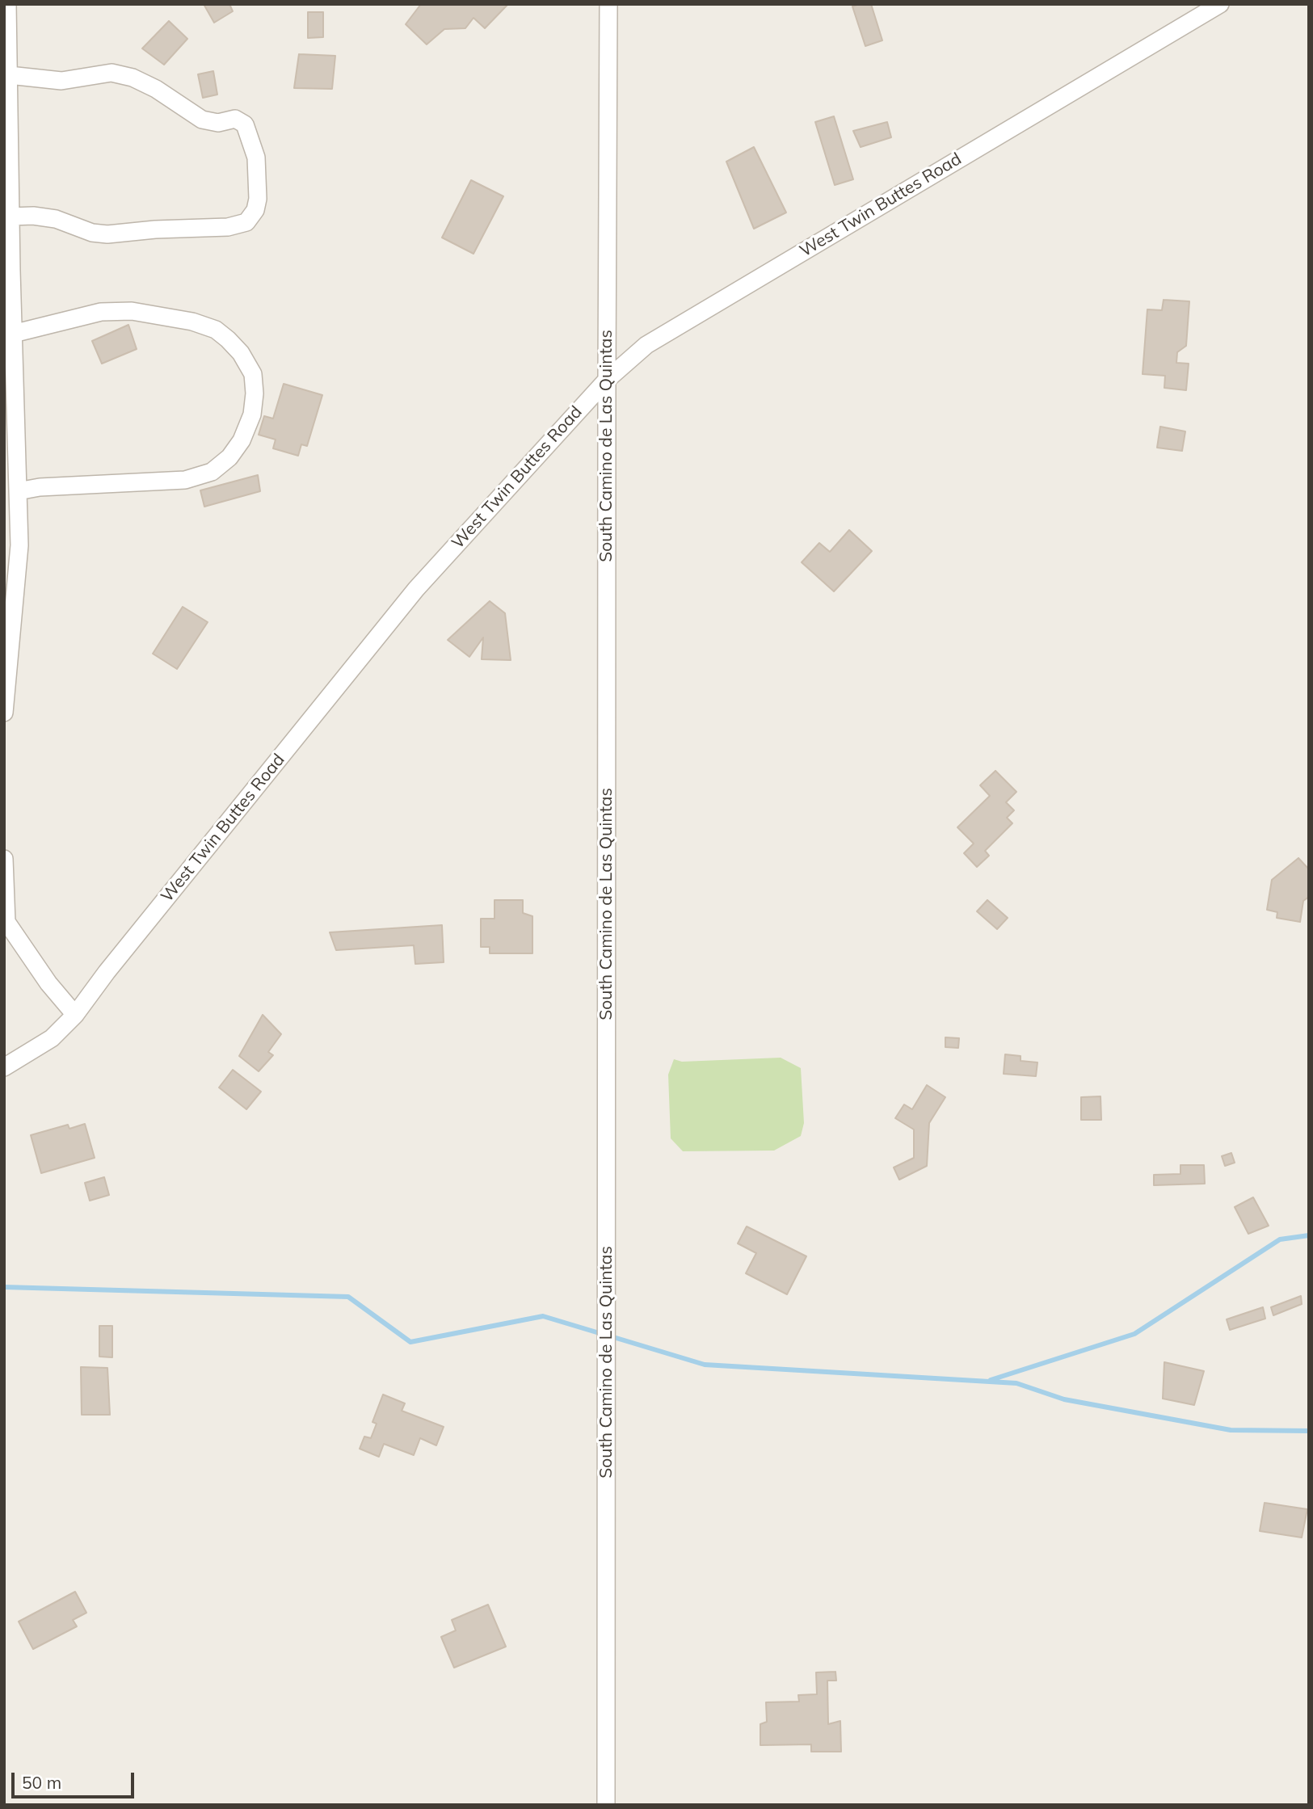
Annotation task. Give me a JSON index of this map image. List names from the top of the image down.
{
  "streets": {
    "street": ["West Twin Buttes Road", "South Camino de Las Quintas"]
  },
  "crossings": [
    ["West Twin Buttes Road", "South Camino de Las Quintas"]
  ],
  "scale_bar": "50 m"
}
